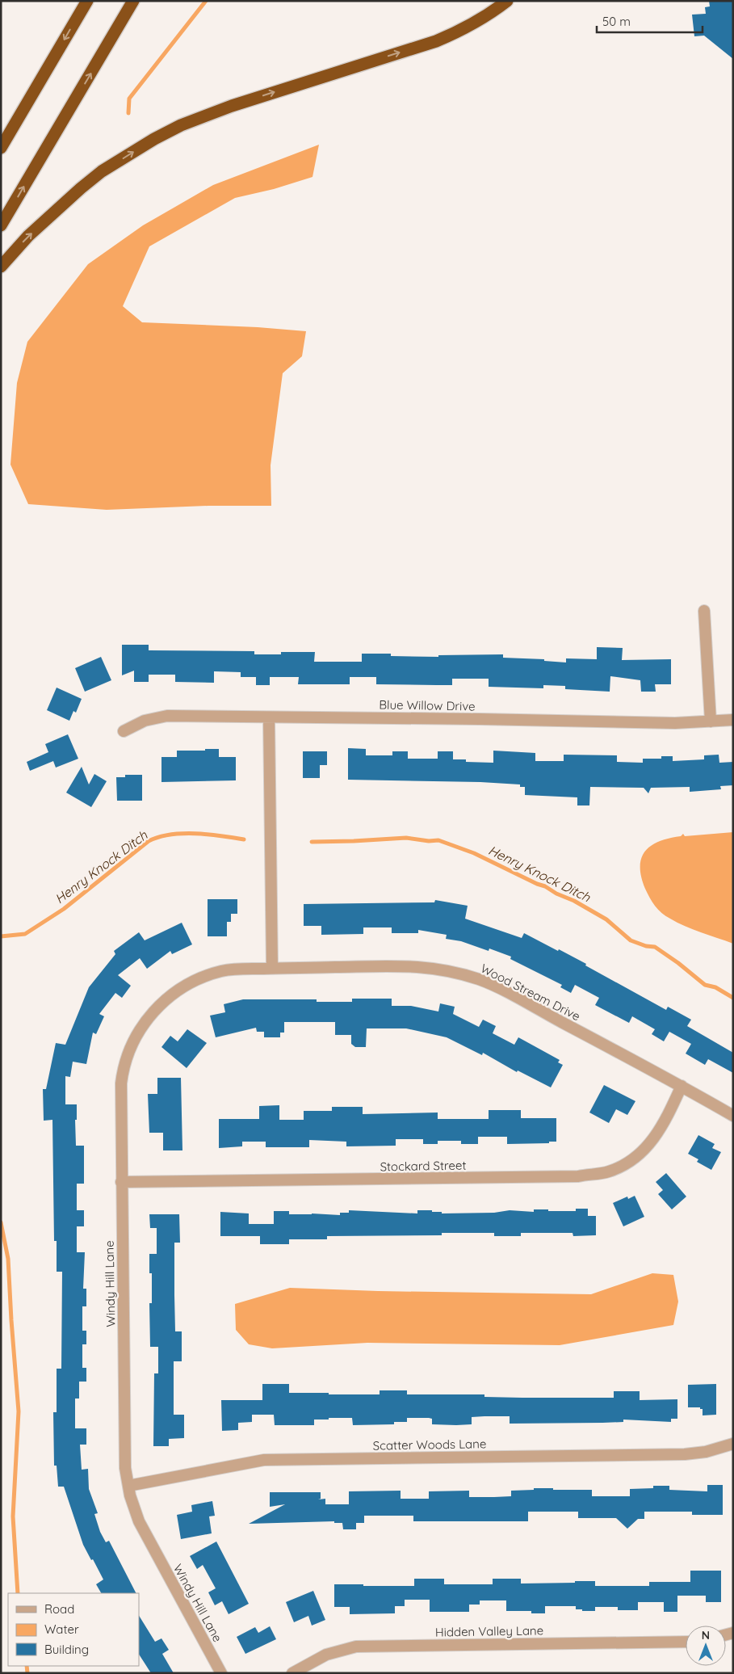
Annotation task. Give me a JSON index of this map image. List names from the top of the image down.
{
  "streets": {
    "street": [
      "Blue Willow Drive",
      "Wood Stream Drive",
      "Stockard Street",
      "Windy Hill Lane",
      "Scatter Woods Lane",
      "Hidden Valley Lane"
    ]
  },
  "crossings": [
    ["Wood Stream Drive", "Stockard Street"],
    ["Wood Stream Drive", "Windy Hill Lane"],
    ["Stockard Street", "Windy Hill Lane"],
    ["Windy Hill Lane", "Scatter Woods Lane"]
  ],
  "water": ["Henry Knock Ditch"],
  "legend": ["Road", "Water", "Building"],
  "scale_bar": "50 m",
  "north": "top"
}
